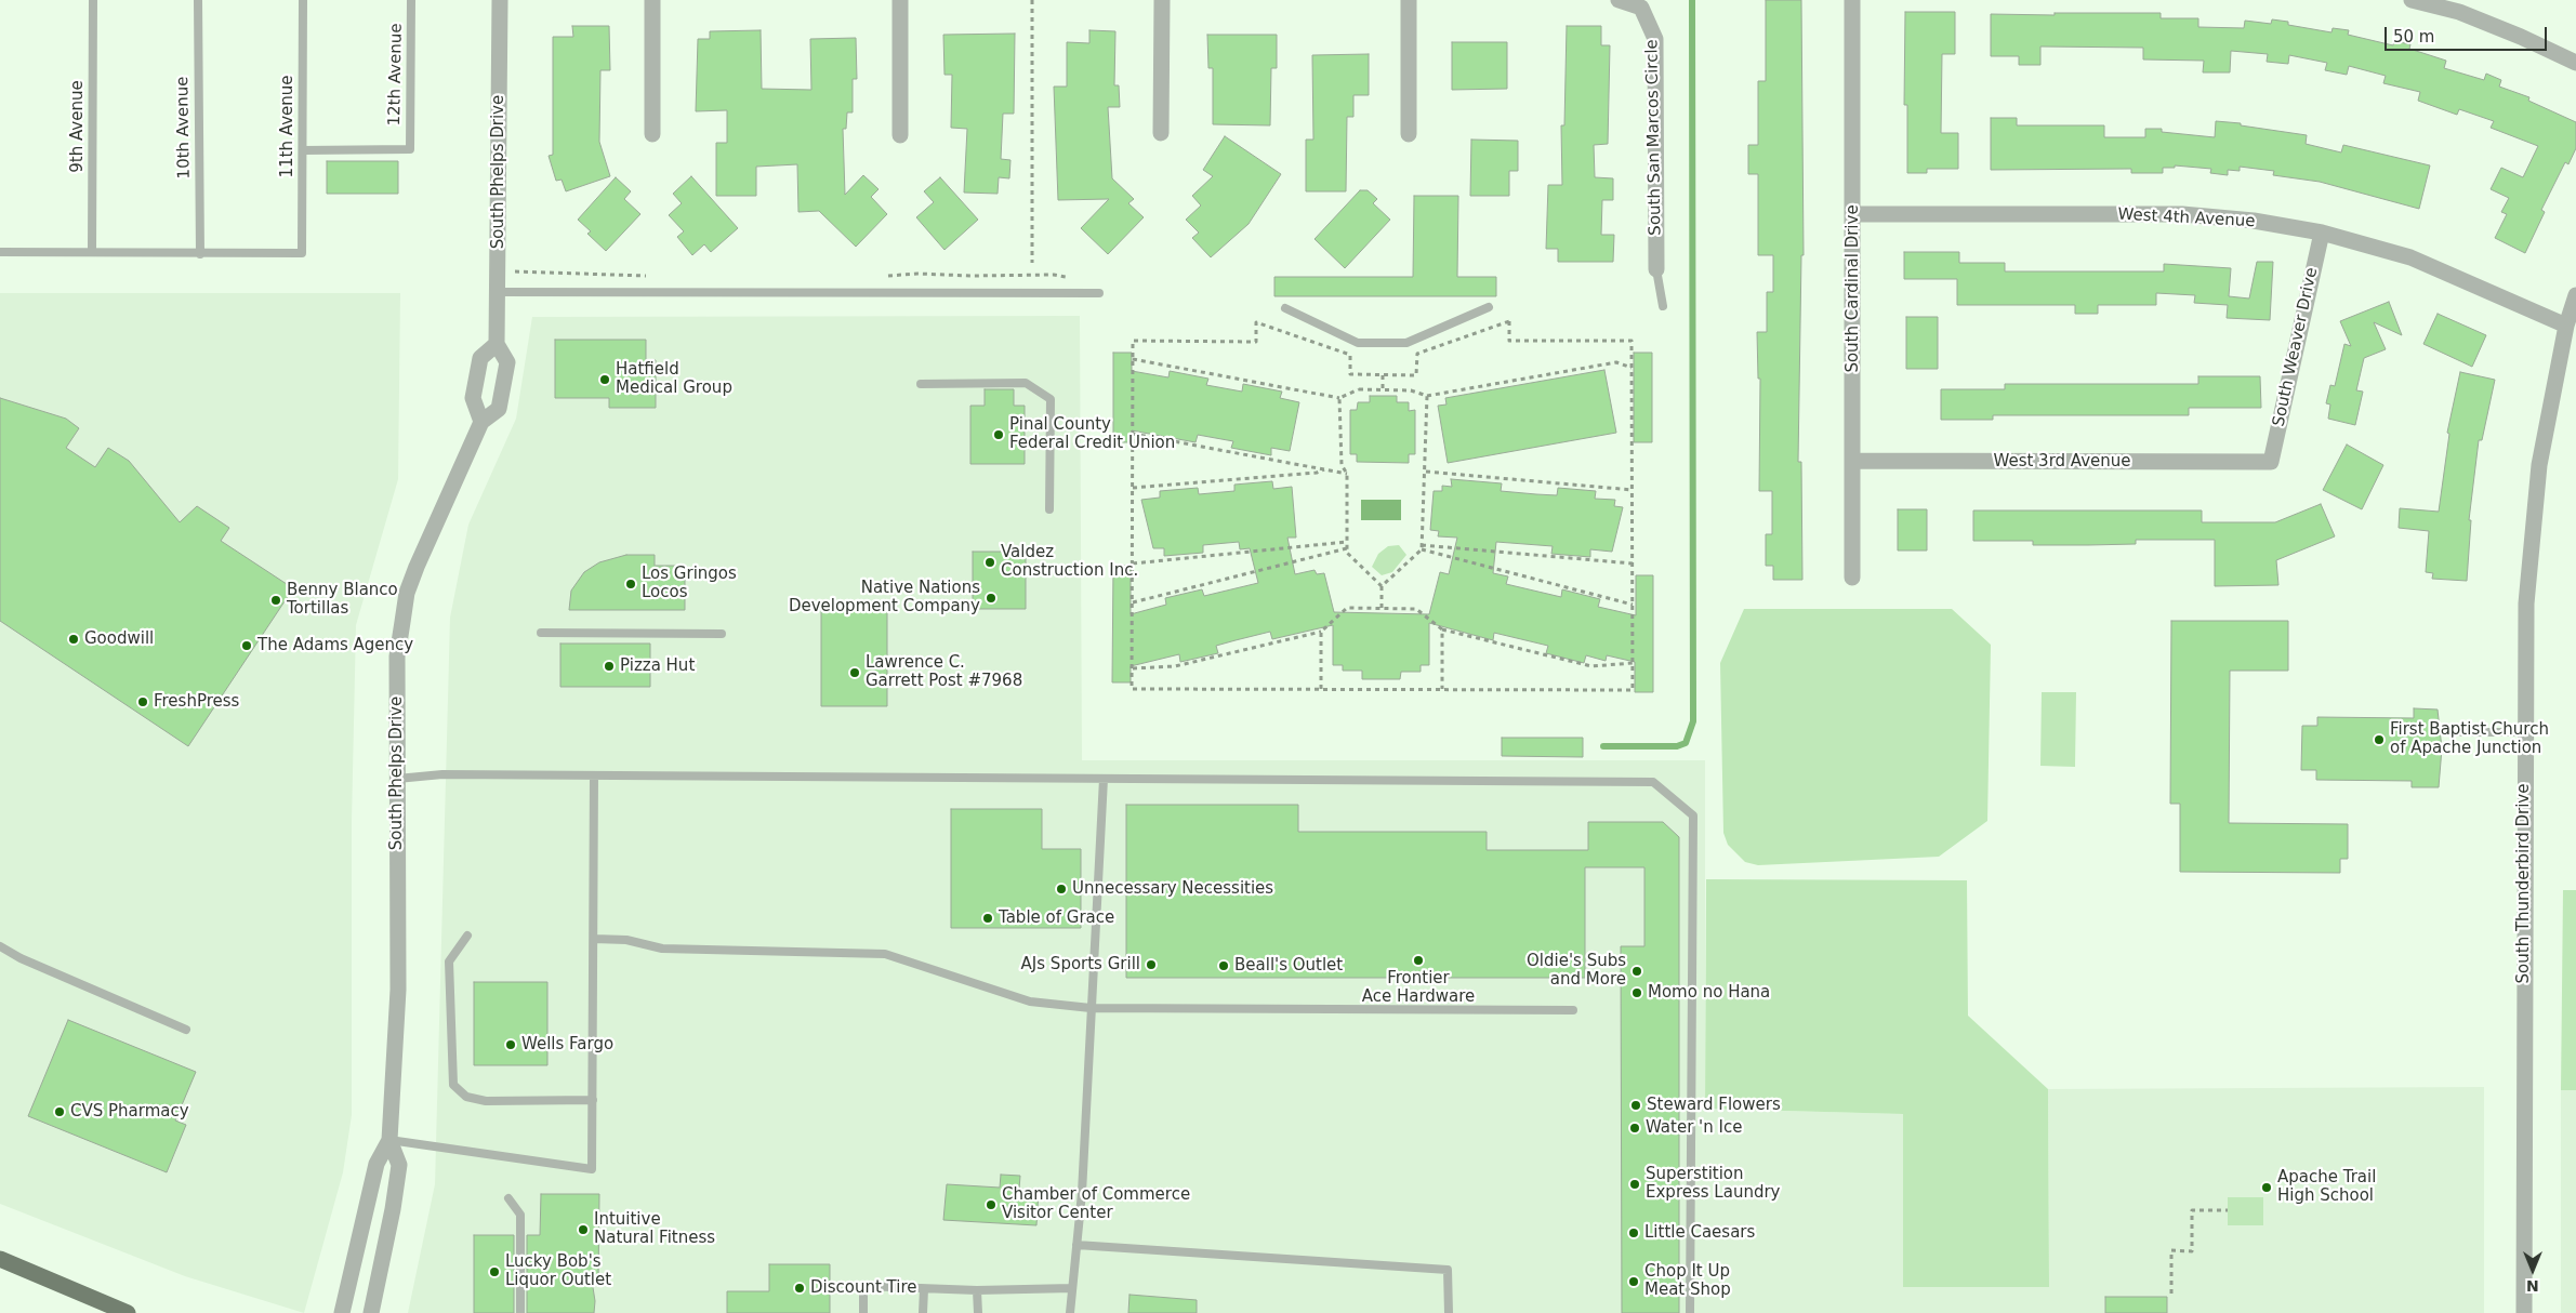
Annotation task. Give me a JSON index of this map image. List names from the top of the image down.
{
  "streets": {
    "street": [
      "South San Marcos Circle",
      "South Phelps Drive",
      "West 4th Avenue",
      "South Cardinal Drive",
      "South Weaver Drive",
      "West 3rd Avenue",
      "South Thunderbird Drive"
    ],
    "lane": [
      "12th Avenue",
      "9th Avenue",
      "11th Avenue",
      "10th Avenue"
    ]
  },
  "crossings": [
    ["12th Avenue", "11th Avenue"],
    ["11th Avenue", "10th Avenue"],
    ["West 4th Avenue", "South Cardinal Drive"],
    ["West 4th Avenue", "South Weaver Drive"],
    ["West 4th Avenue", "South Thunderbird Drive"],
    ["South Cardinal Drive", "West 3rd Avenue"],
    ["South Weaver Drive", "West 3rd Avenue"]
  ],
  "places": [
    "Hatfield Medical Group",
    "Pinal County Federal Credit Union",
    "Valdez Construction Inc.",
    "Los Gringos Locos",
    "Native Nations Development Company",
    "Benny Blanco Tortillas",
    "Goodwill",
    "The Adams Agency",
    "Pizza Hut",
    "Lawrence C. Garrett Post #7968",
    "FreshPress",
    "First Baptist Church of Apache Junction",
    "Unnecessary Necessities",
    "Table of Grace",
    "Frontier Ace Hardware",
    "AJs Sports Grill",
    "Beall's Outlet",
    "Oldie's Subs and More",
    "Momo no Hana",
    "Wells Fargo",
    "Steward Flowers",
    "CVS Pharmacy",
    "Water 'n Ice",
    "Superstition Express Laundry",
    "Apache Trail High School",
    "Chamber of Commerce Visitor Center",
    "Intuitive Natural Fitness",
    "Little Caesars",
    "Lucky Bob's Liquor Outlet",
    "Chop It Up Meat Shop",
    "Discount Tire"
  ],
  "scale_bar": "50 m",
  "north": "bottom"
}
